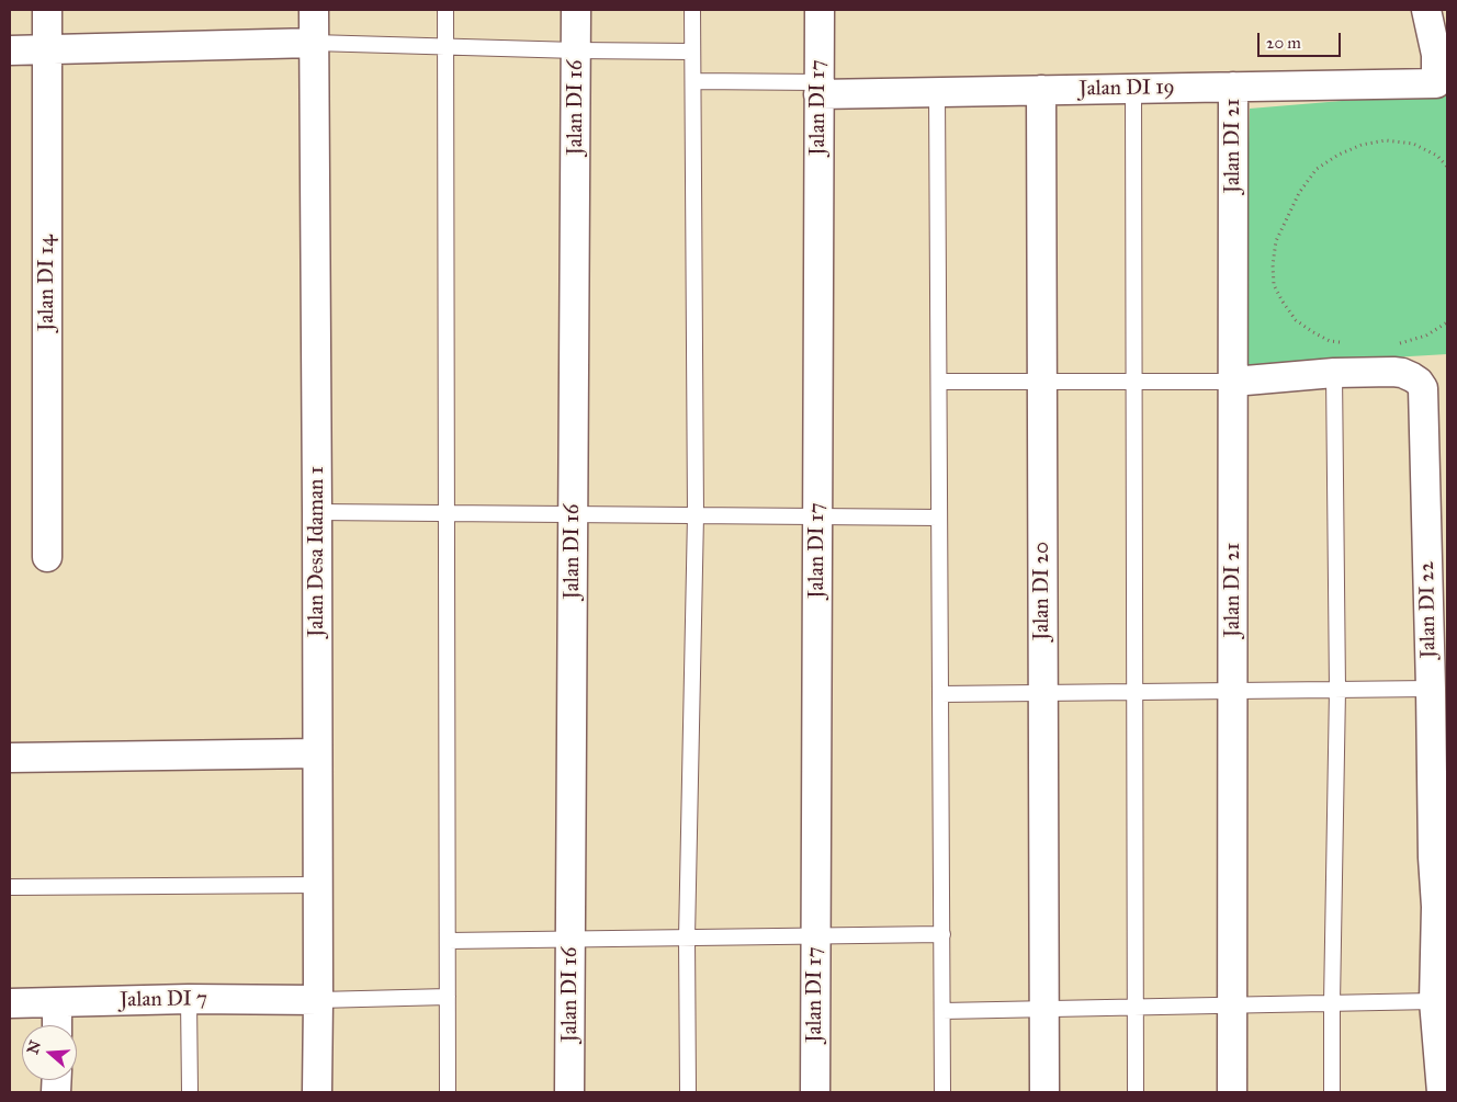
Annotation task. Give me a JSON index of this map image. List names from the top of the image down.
{
  "streets": {
    "street": [
      "Jalan DI 19",
      "Jalan DI 16",
      "Jalan DI 17",
      "Jalan DI 21",
      "Jalan DI 14",
      "Jalan Desa Idaman 1",
      "Jalan DI 20",
      "Jalan DI 22",
      "Jalan DI 7"
    ]
  },
  "crossings": [
    ["Jalan DI 19", "Jalan DI 17"],
    ["Jalan DI 19", "Jalan DI 21"],
    ["Jalan DI 19", "Jalan DI 20"],
    ["Jalan DI 21", "Jalan DI 22"],
    ["Jalan Desa Idaman 1", "Jalan DI 7"]
  ],
  "scale_bar": "20 m",
  "north": "left"
}
